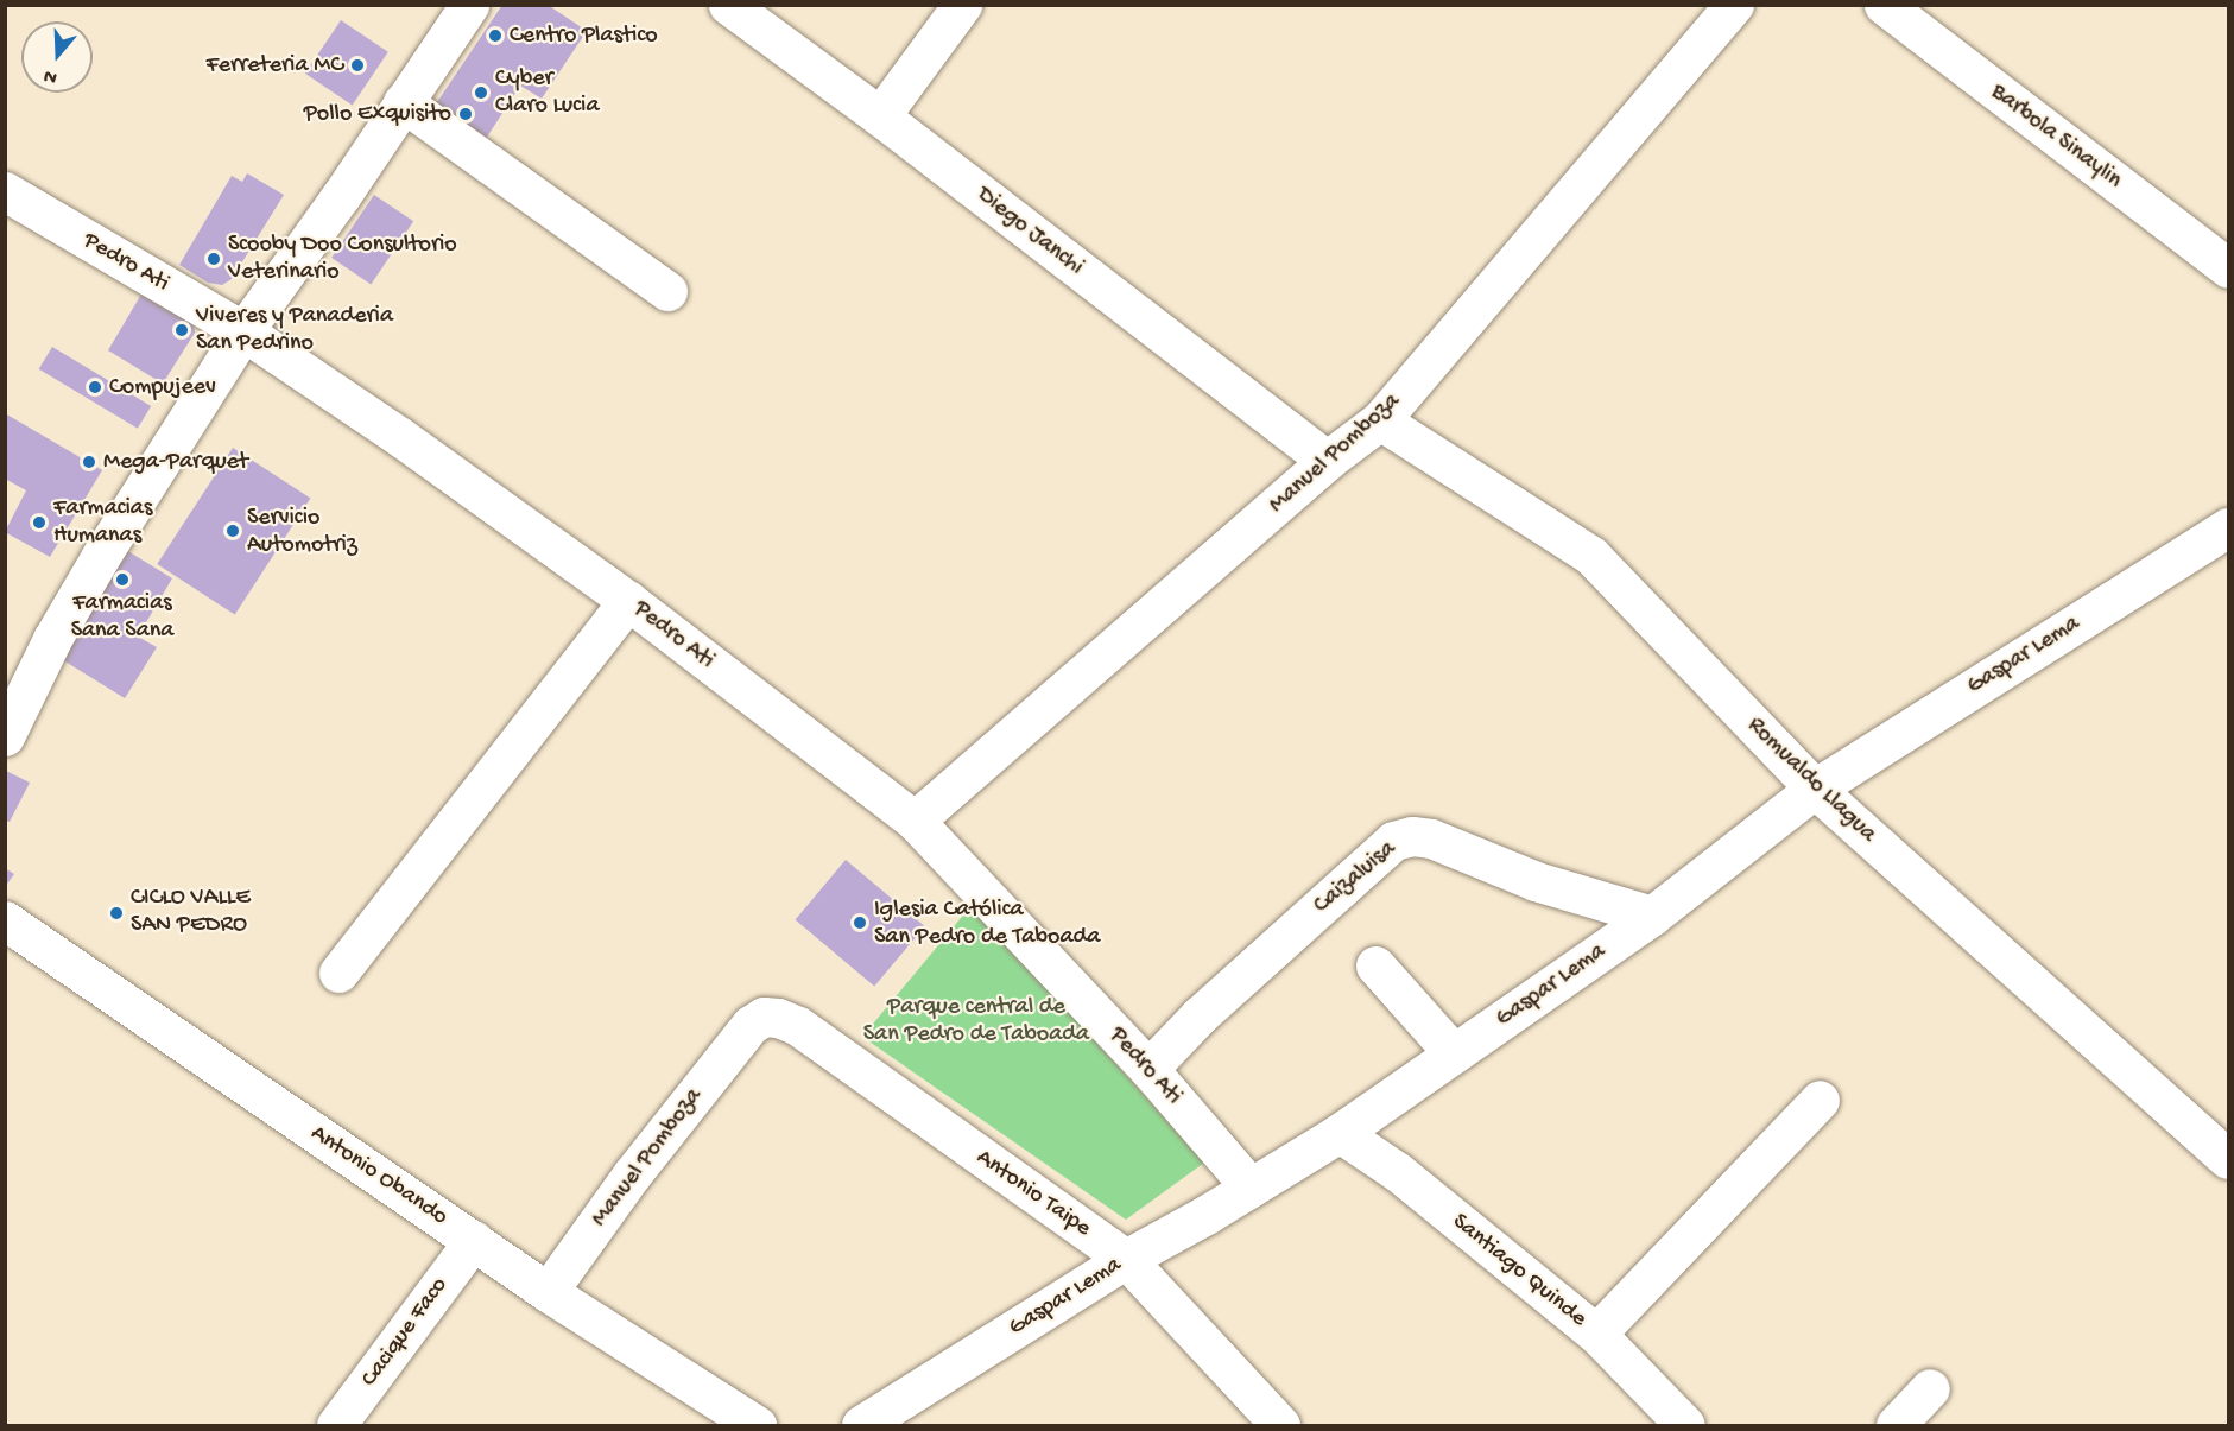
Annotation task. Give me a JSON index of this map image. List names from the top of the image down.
{
  "streets": {
    "street": [
      "Barbola Sinaylin",
      "Diego Janchi",
      "Pedro Ati",
      "Manuel Pomboza",
      "Gaspar Lema",
      "Romualdo Llagua",
      "Caizaluisa",
      "Antonio Obando",
      "Antonio Taipe",
      "Santiago Quinde",
      "Cacique Faco"
    ]
  },
  "crossings": [
    ["Diego Janchi", "Manuel Pomboza"],
    ["Pedro Ati", "Manuel Pomboza"],
    ["Pedro Ati", "Gaspar Lema"],
    ["Pedro Ati", "Caizaluisa"],
    ["Manuel Pomboza", "Romualdo Llagua"],
    ["Manuel Pomboza", "Antonio Obando"],
    ["Manuel Pomboza", "Antonio Taipe"],
    ["Gaspar Lema", "Romualdo Llagua"],
    ["Gaspar Lema", "Caizaluisa"],
    ["Gaspar Lema", "Antonio Taipe"],
    ["Gaspar Lema", "Santiago Quinde"],
    ["Antonio Obando", "Cacique Faco"]
  ],
  "parks": ["Parque central de San Pedro de Taboada"],
  "places": [
    "Centro Plastico",
    "Ferreteria MC",
    "Cyber Claro Lucia",
    "Pollo Exquisito",
    "Scooby Doo Consultorio Veterinario",
    "Viveres y Panaderia San Pedrino",
    "Compujeev",
    "Mega-Parquet",
    "Farmacias Humanas",
    "Servicio Automotriz",
    "Farmacias Sana Sana",
    "CICLO VALLE SAN PEDRO",
    "Iglesia Católica San Pedro de Taboada"
  ],
  "north": "bottom"
}
